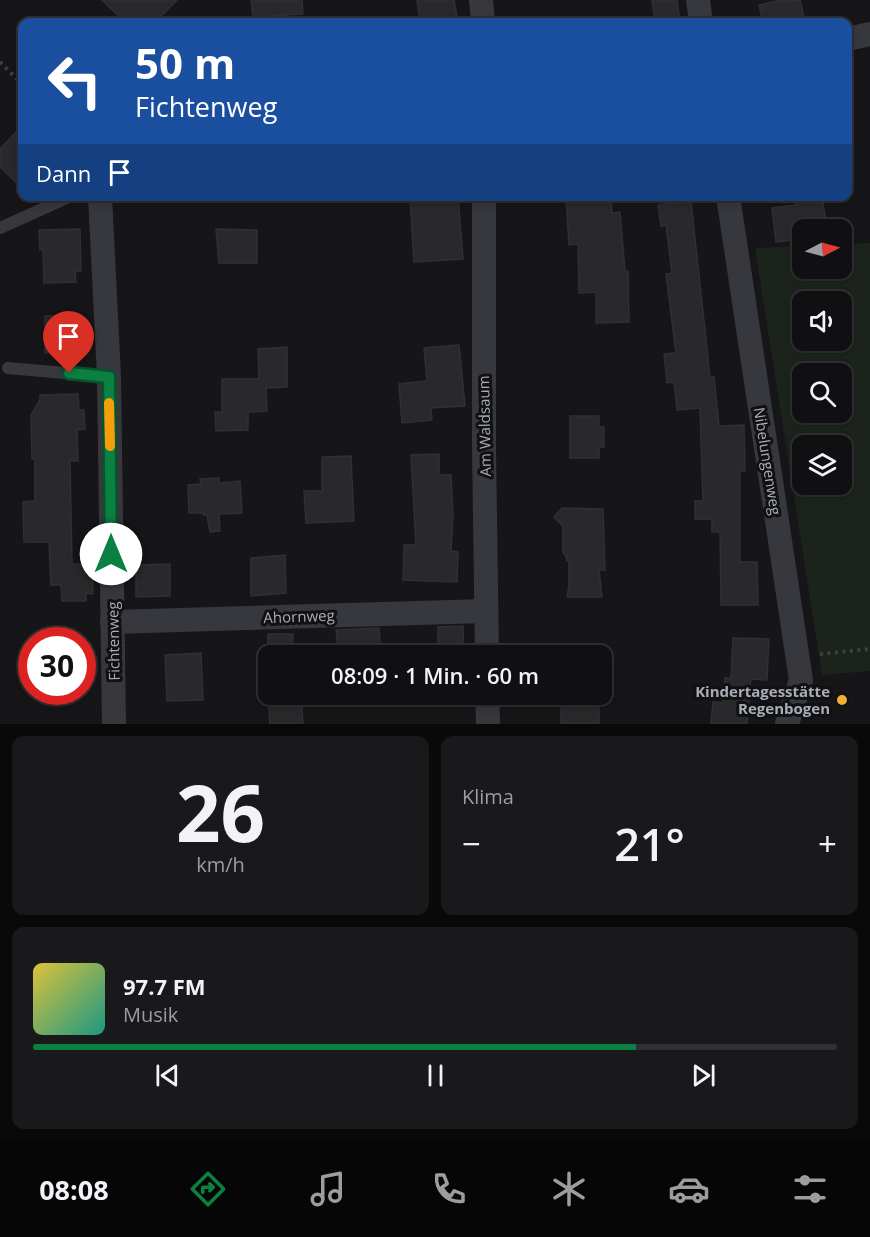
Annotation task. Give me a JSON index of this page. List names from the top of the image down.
{
  "streets": {
    "street": [
      "Am Waldsaum",
      "Nibelungenweg",
      "Ahornweg",
      "Fichtenweg"
    ]
  },
  "crossings": [
    ["Am Waldsaum", "Ahornweg"],
    ["Ahornweg", "Fichtenweg"]
  ],
  "places": ["Kindertagesstätte Regenbogen"],
  "north": "right",
  "page": {
    "turn": ["50 m", "Fichtenweg"],
    "then": "Dann",
    "limit": "30",
    "trip": "08:09 · 1 Min. · 60 m",
    "tile": [
      ["26", "km/h"],
      "Klima"
    ],
    "heat": ["−", "21°", "+"],
    "song": ["97.7 FM", "Musik"],
    "tabs": "08:08"
  }
}
